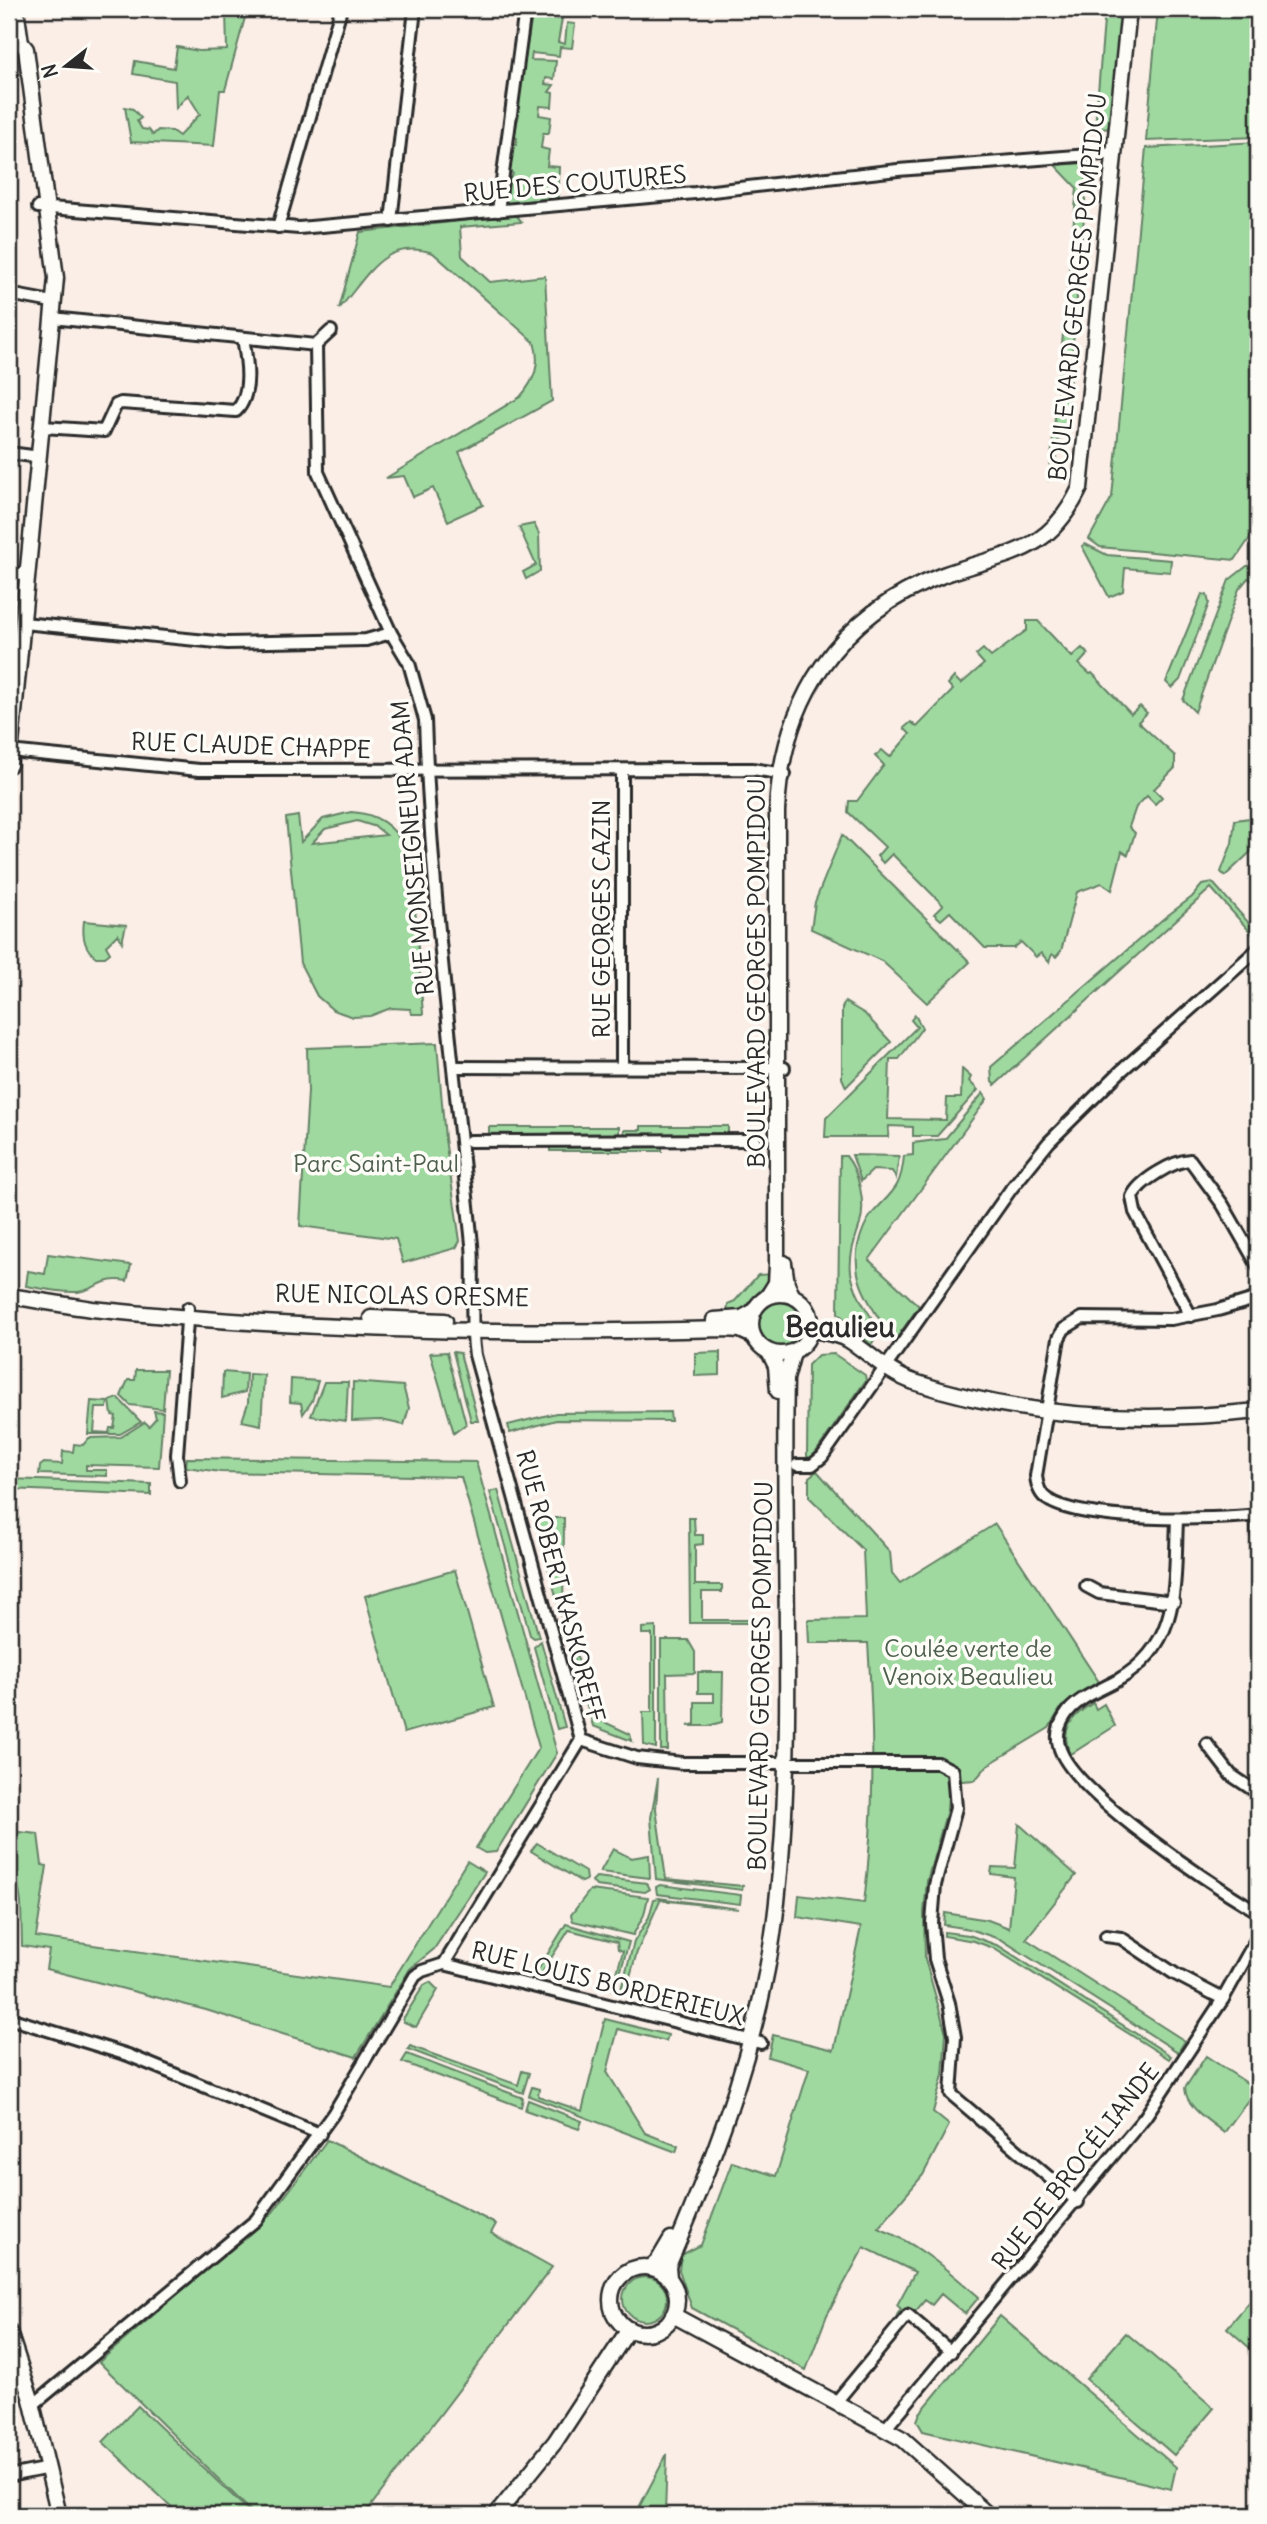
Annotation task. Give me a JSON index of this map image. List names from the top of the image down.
{
  "streets": {
    "street": [
      "RUE DES COUTURES",
      "BOULEVARD GEORGES POMPIDOU",
      "RUE CLAUDE CHAPPE",
      "RUE MONSEIGNEUR ADAM",
      "RUE GEORGES CAZIN",
      "RUE NICOLAS ORESME",
      "RUE ROBERT KASKOREFF",
      "RUE LOUIS BORDERIEUX",
      "RUE DE BROCÉLIANDE"
    ]
  },
  "crossings": [
    ["RUE DES COUTURES", "BOULEVARD GEORGES POMPIDOU"],
    ["BOULEVARD GEORGES POMPIDOU", "RUE CLAUDE CHAPPE"],
    ["BOULEVARD GEORGES POMPIDOU", "RUE NICOLAS ORESME"],
    ["BOULEVARD GEORGES POMPIDOU", "RUE LOUIS BORDERIEUX"],
    ["RUE CLAUDE CHAPPE", "RUE MONSEIGNEUR ADAM"],
    ["RUE CLAUDE CHAPPE", "RUE GEORGES CAZIN"],
    ["RUE MONSEIGNEUR ADAM", "RUE NICOLAS ORESME"],
    ["RUE MONSEIGNEUR ADAM", "RUE ROBERT KASKOREFF"],
    ["RUE NICOLAS ORESME", "RUE ROBERT KASKOREFF"],
    ["RUE ROBERT KASKOREFF", "RUE LOUIS BORDERIEUX"]
  ],
  "districts": ["Beaulieu"],
  "parks": ["Parc Saint-Paul", "Coulée verte de Venoix Beaulieu"],
  "north": "left"
}
